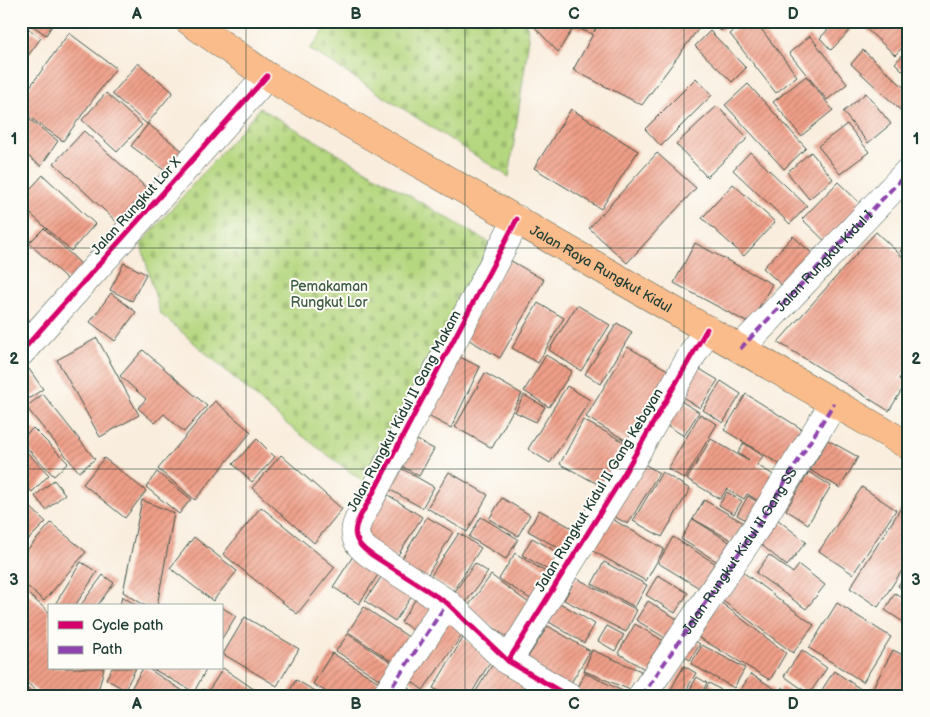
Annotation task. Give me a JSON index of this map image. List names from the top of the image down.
{
  "streets": {
    "main road": ["Jalan Raya Rungkut Kidul"],
    "street": [
      "Jalan Rungkut Lor X",
      "Jalan Rungkut Kidul I",
      "Jalan Rungkut Kidul II Gang Makam",
      "Jalan Rungkut Kidul II Gang Kebayan",
      "Jalan Rungkut Kidul II Gang SS"
    ]
  },
  "crossings": [
    ["Jalan Rungkut Lor X", "Jalan Raya Rungkut Kidul"],
    ["Jalan Rungkut Kidul I", "Jalan Raya Rungkut Kidul"],
    ["Jalan Raya Rungkut Kidul", "Jalan Rungkut Kidul II Gang Makam"],
    ["Jalan Raya Rungkut Kidul", "Jalan Rungkut Kidul II Gang Kebayan"],
    ["Jalan Raya Rungkut Kidul", "Jalan Rungkut Kidul II Gang SS"],
    ["Jalan Rungkut Kidul II Gang Makam", "Jalan Rungkut Kidul II Gang Kebayan"]
  ],
  "parks": ["Pemakaman Rungkut Lor"],
  "legend": ["Cycle path", "Path"],
  "grid": {
    "columns": [
      "A",
      "B",
      "C",
      "D"
    ],
    "rows": ["1", "2", "3"]
  }
}
